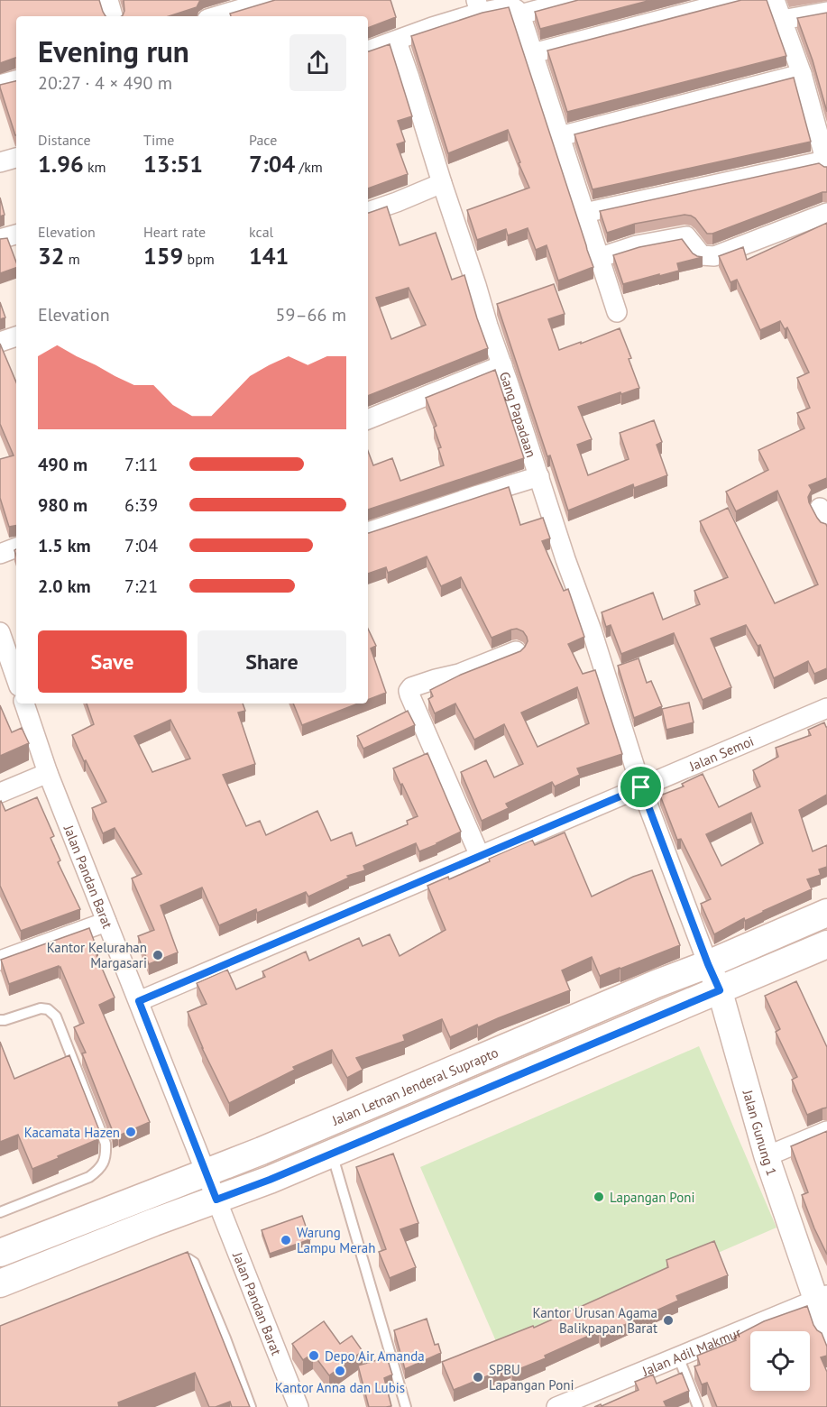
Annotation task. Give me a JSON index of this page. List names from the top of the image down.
{
  "streets": {
    "main road": ["Jalan Letnan Jenderal Suprapto"],
    "street": [
      "Gang Papadaan",
      "Jalan Semoi",
      "Jalan Pandan Barat",
      "Jalan Gunung 1",
      "Jalan Adil Makmur"
    ]
  },
  "crossings": [
    ["Gang Papadaan", "Jalan Semoi"],
    ["Gang Papadaan", "Jalan Letnan Jenderal Suprapto"],
    ["Gang Papadaan", "Jalan Gunung 1"],
    ["Jalan Semoi", "Jalan Pandan Barat"],
    ["Jalan Pandan Barat", "Jalan Letnan Jenderal Suprapto"],
    ["Jalan Letnan Jenderal Suprapto", "Jalan Gunung 1"],
    ["Jalan Gunung 1", "Jalan Adil Makmur"]
  ],
  "places": [
    "Kantor Kelurahan Margasari",
    "Kacamata Hazen",
    "Lapangan Poni",
    "Warung Lampu Merah",
    "Kantor Urusan Agama Balikpapan Barat",
    "Depo Air Amanda",
    "Kantor Anna dan Lubis",
    "SPBU Lapangan Poni"
  ],
  "page": {
    "heading": ["Evening run", "20:27 · 4 × 490 m"],
    "stats": [
      ["Distance", "1.96 km"],
      ["Time", "13:51"],
      ["Pace", "7:04 /km"],
      ["Elevation", "32 m"],
      ["Heart rate", "159 bpm"],
      ["kcal", "141"]
    ],
    "chart": ["Elevation", "59–66 m"],
    "list": [
      {
        "name": "490 m",
        "note": "7:11"
      },
      {
        "name": "980 m",
        "note": "6:39"
      },
      {
        "name": "1.5 km",
        "note": "7:04"
      },
      {
        "name": "2.0 km",
        "note": "7:21"
      }
    ],
    "buttons": ["Save", "Share"]
  }
}
